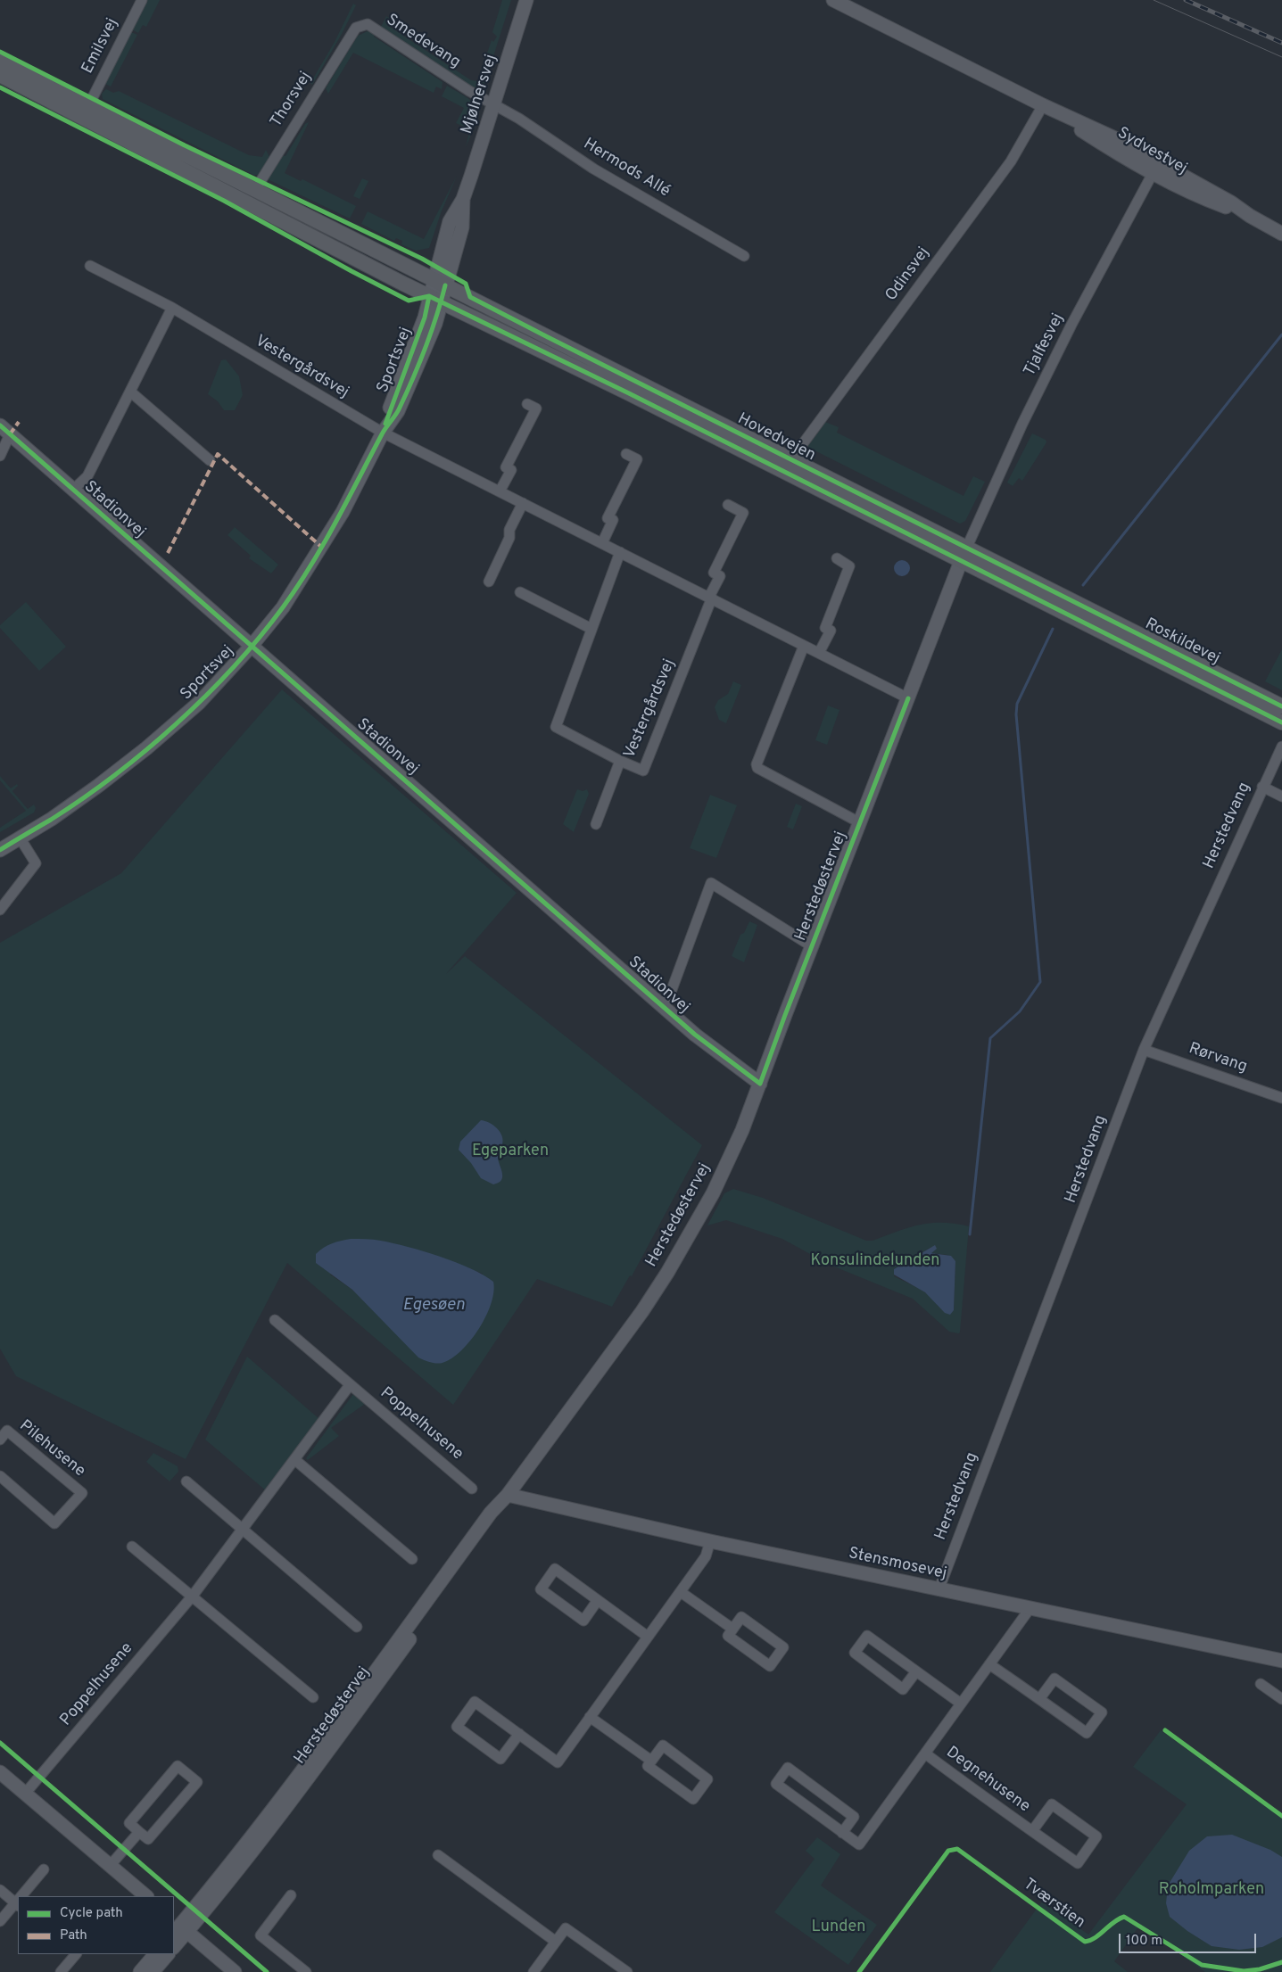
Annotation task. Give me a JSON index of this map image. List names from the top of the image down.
{
  "streets": {
    "main road": ["Hovedvejen", "Roskildevej"],
    "street": [
      "Smedevang",
      "Emilsvej",
      "Mjølnersvej",
      "Thorsvej",
      "Sydvestvej",
      "Hermods Allé",
      "Odinsvej",
      "Tjalfesvej",
      "Sportsvej",
      "Vestergårdsvej",
      "Stadionvej",
      "Herstedvang",
      "Herstedøstervej",
      "Rørvang",
      "Poppelhusene",
      "Pilehusene",
      "Stensmosevej",
      "Degnehusene"
    ],
    "cycle path": ["Tværstien"]
  },
  "crossings": [
    ["Smedevang", "Mjølnersvej"],
    ["Smedevang", "Thorsvej"],
    ["Smedevang", "Hermods Allé"],
    ["Emilsvej", "Hovedvejen"],
    ["Mjølnersvej", "Hermods Allé"],
    ["Mjølnersvej", "Sportsvej"],
    ["Mjølnersvej", "Hovedvejen"],
    ["Thorsvej", "Hovedvejen"],
    ["Sydvestvej", "Odinsvej"],
    ["Sydvestvej", "Tjalfesvej"],
    ["Odinsvej", "Hovedvejen"],
    ["Tjalfesvej", "Hovedvejen"],
    ["Tjalfesvej", "Herstedøstervej"],
    ["Sportsvej", "Vestergårdsvej"],
    ["Sportsvej", "Hovedvejen"],
    ["Sportsvej", "Stadionvej"],
    ["Vestergårdsvej", "Herstedøstervej"],
    ["Hovedvejen", "Roskildevej"],
    ["Hovedvejen", "Herstedøstervej"],
    ["Stadionvej", "Herstedøstervej"],
    ["Herstedvang", "Rørvang"],
    ["Herstedvang", "Stensmosevej"],
    ["Herstedøstervej", "Stensmosevej"],
    ["Stensmosevej", "Degnehusene"]
  ],
  "water": ["Egesøen"],
  "parks": [
    "Egeparken",
    "Konsulindelunden",
    "Roholmparken",
    "Lunden"
  ],
  "legend": ["Cycle path", "Path"],
  "scale_bar": "100 m"
}
